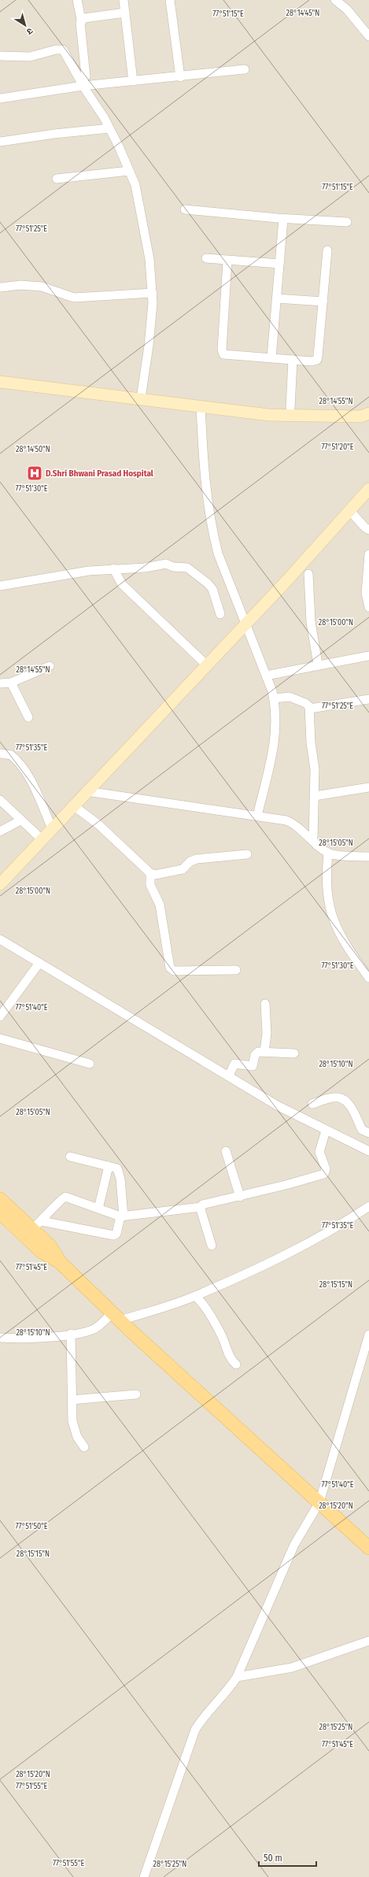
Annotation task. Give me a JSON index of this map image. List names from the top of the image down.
{
  "places": {
    "hospital": ["D.Shri Bhwani Prasad Hospital"]
  },
  "scale_bar": "50 m",
  "north": "bottom right",
  "coordinates": [
    "28°14'45\"N",
    "77°51'15\"E",
    "77°51'25\"E",
    "28°14'55\"N",
    "77°51'20\"E",
    "28°14'50\"N",
    "77°51'30\"E",
    "28°15'00\"N",
    "77°51'35\"E",
    "28°15'05\"N",
    "77°51'40\"E",
    "28°15'10\"N",
    "77°51'45\"E",
    "28°15'15\"N",
    "28°15'20\"N",
    "77°51'50\"E",
    "28°15'25\"N",
    "77°51'55\"E"
  ]
}
